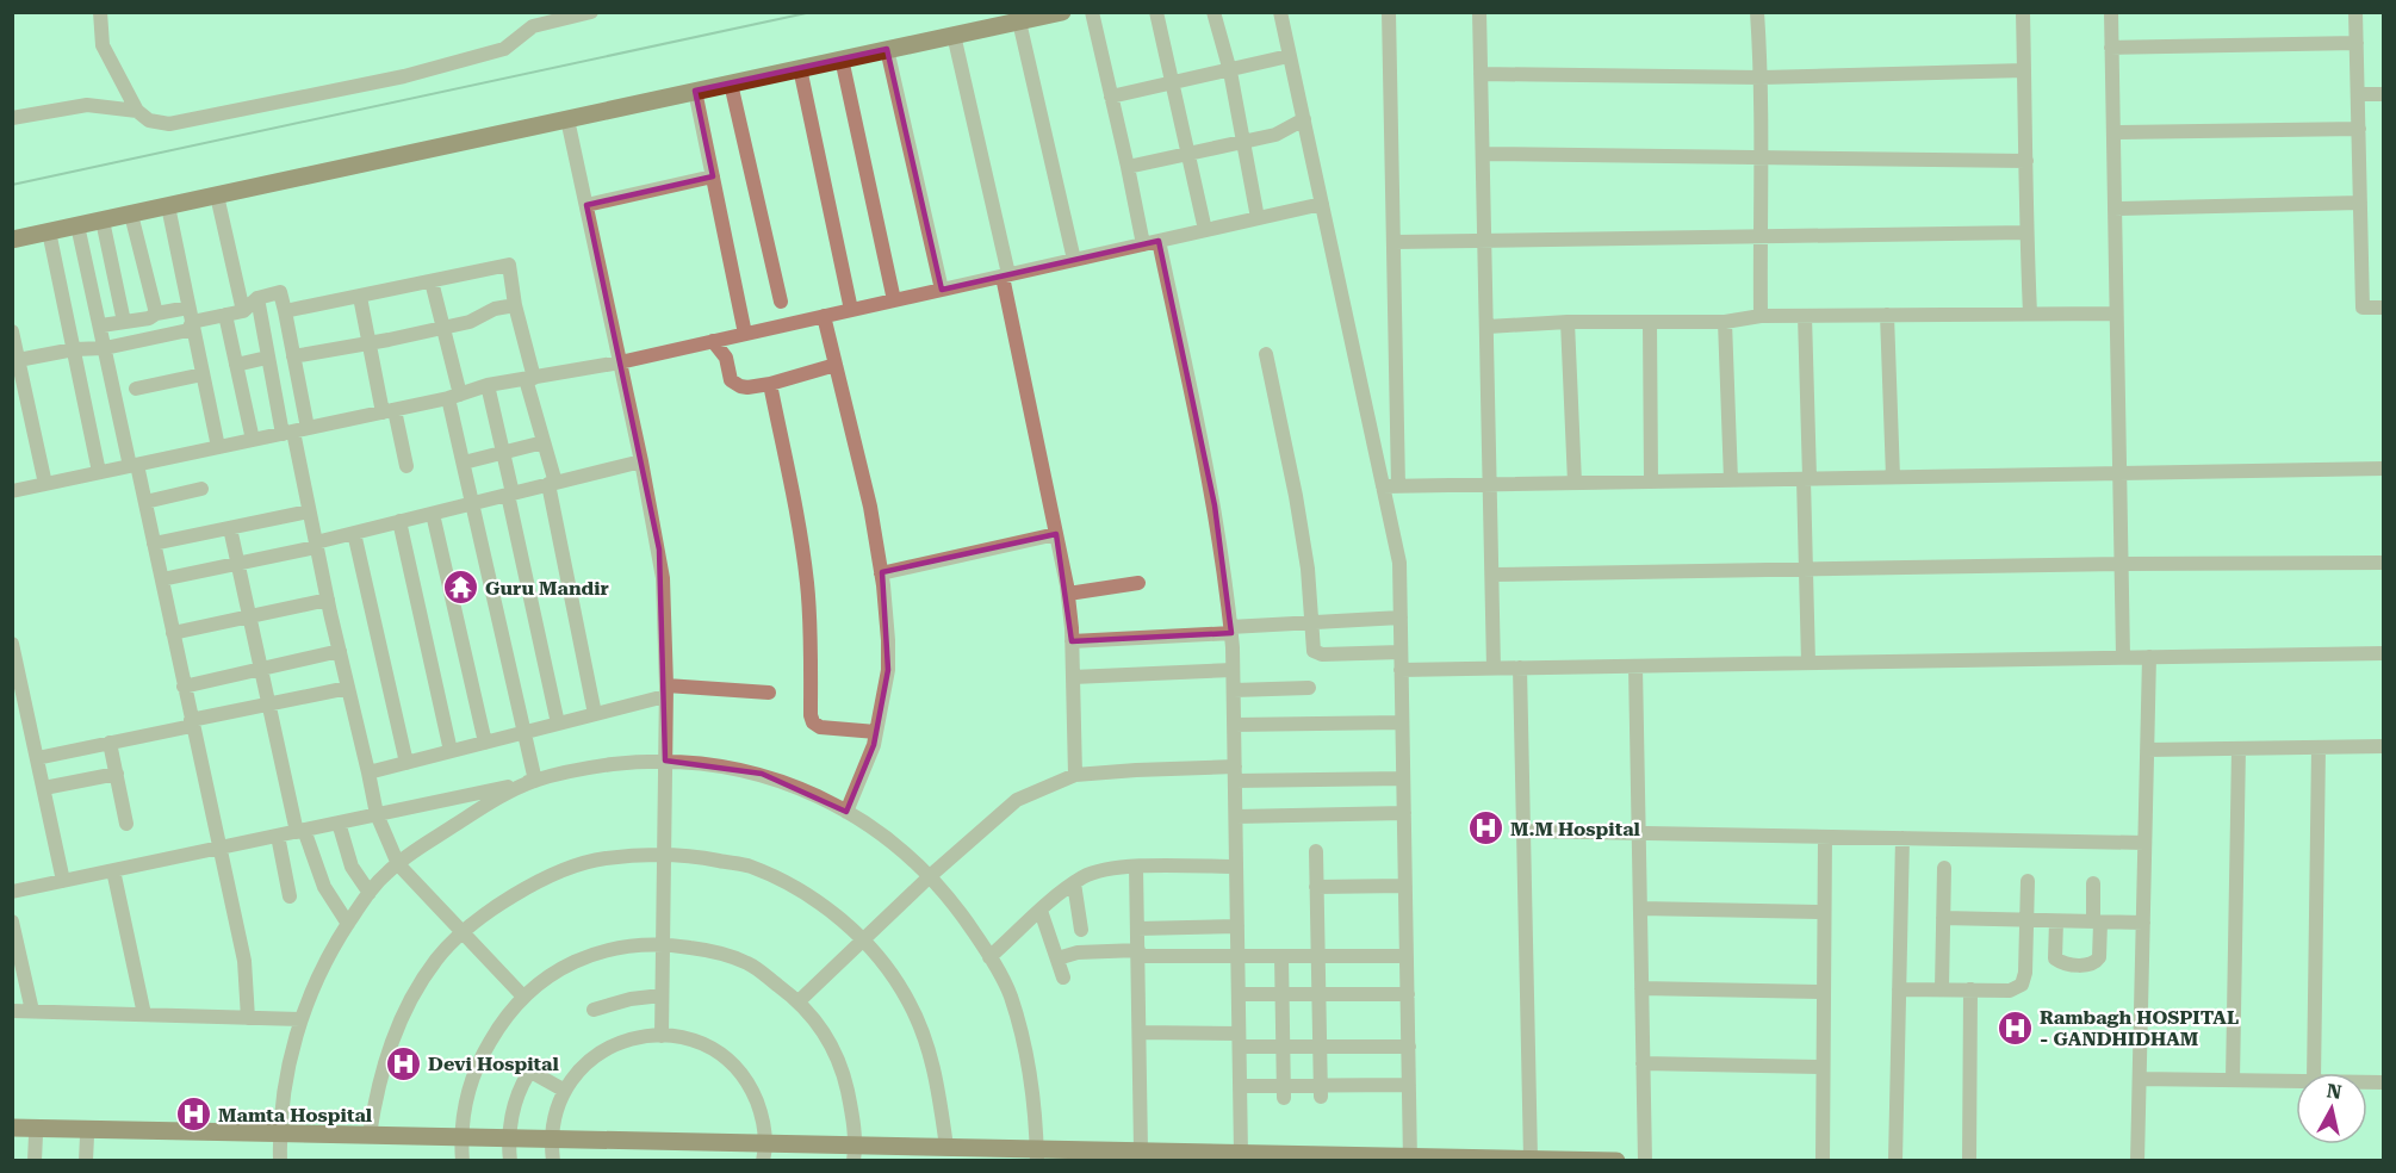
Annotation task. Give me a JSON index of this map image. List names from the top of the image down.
{
  "places": {
    "temple": ["Guru Mandir"],
    "hospital": [
      "M.M Hospital",
      "Rambagh HOSPITAL - GANDHIDHAM",
      "Devi Hospital",
      "Mamta Hospital"
    ]
  },
  "north": "top"
}
